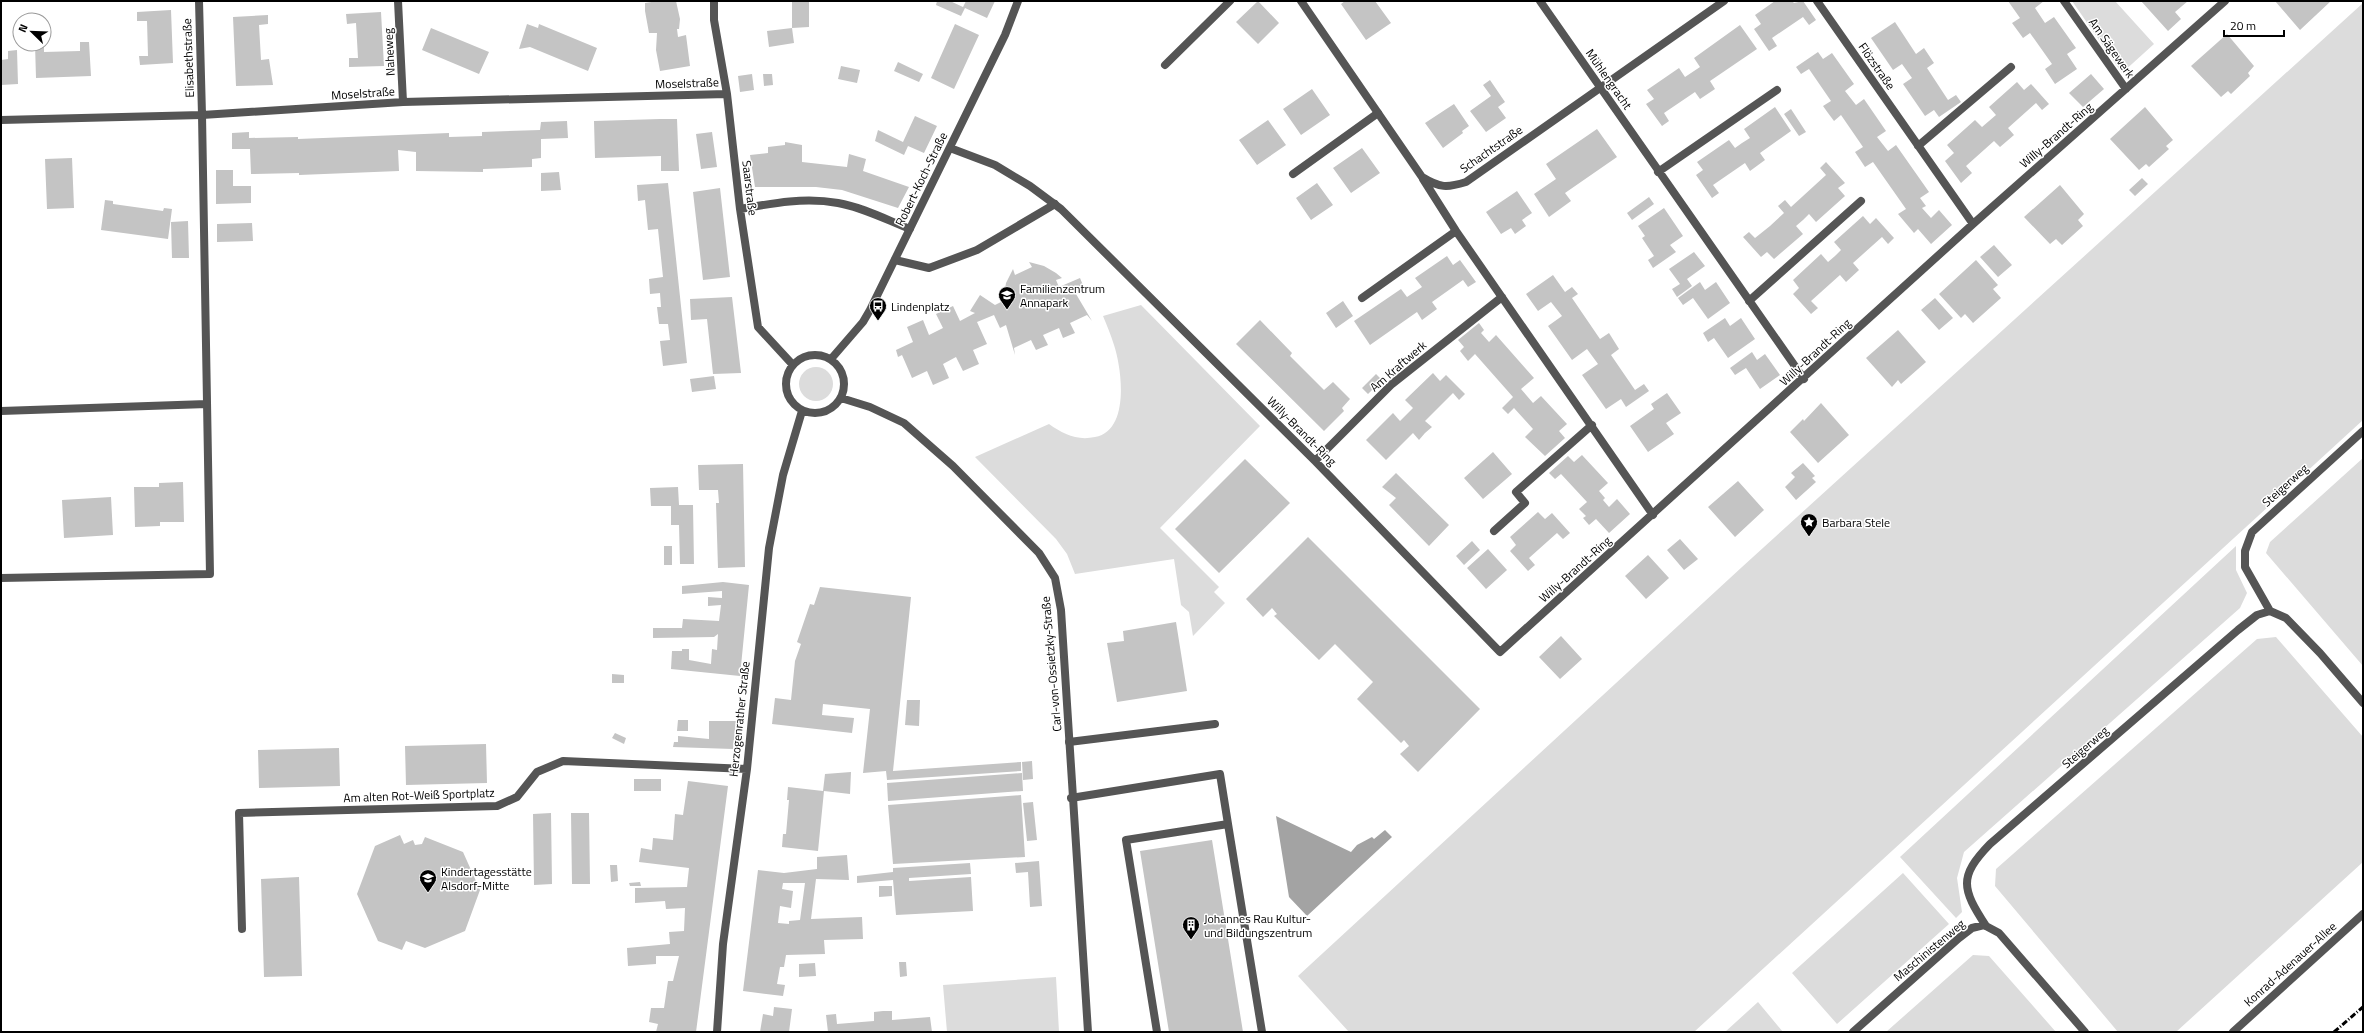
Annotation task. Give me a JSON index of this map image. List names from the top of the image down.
{
  "streets": {
    "street": [
      "Am Sägewerk",
      "Naheweg",
      "Elisabethstraße",
      "Flözstraße",
      "Mühlengracht",
      "Moselstraße",
      "Willy-Brandt-Ring",
      "Schachtstraße",
      "Robert-Koch-Straße",
      "Saarstraße",
      "Am Kraftwerk",
      "Steigerweg",
      "Carl-von-Ossietzky-Straße",
      "Herzogenrather Straße",
      "Am alten Rot-Weiß Sportplatz",
      "Maschinistenweg",
      "Konrad-Adenauer-Allee"
    ]
  },
  "crossings": [
    ["Am Sägewerk", "Willy-Brandt-Ring"],
    ["Naheweg", "Moselstraße"],
    ["Elisabethstraße", "Moselstraße"],
    ["Flözstraße", "Willy-Brandt-Ring"],
    ["Mühlengracht", "Willy-Brandt-Ring"],
    ["Mühlengracht", "Schachtstraße"],
    ["Moselstraße", "Saarstraße"],
    ["Willy-Brandt-Ring", "Robert-Koch-Straße"],
    ["Willy-Brandt-Ring", "Am Kraftwerk"],
    ["Robert-Koch-Straße", "Saarstraße"],
    ["Robert-Koch-Straße", "Carl-von-Ossietzky-Straße"],
    ["Robert-Koch-Straße", "Herzogenrather Straße"],
    ["Saarstraße", "Carl-von-Ossietzky-Straße"],
    ["Saarstraße", "Herzogenrather Straße"],
    ["Steigerweg", "Maschinistenweg"],
    ["Carl-von-Ossietzky-Straße", "Herzogenrather Straße"],
    ["Herzogenrather Straße", "Am alten Rot-Weiß Sportplatz"]
  ],
  "places": {
    "school or university": ["Familienzentrum Annapark", "Kindertagesstätte Alsdorf-Mitte"],
    "bus stop": ["Lindenplatz"],
    "place": ["Barbara Stele"],
    "building": ["Johannes Rau Kultur- und Bildungszentrum"]
  },
  "scale_bar": "20 m",
  "north": "top left"
}
